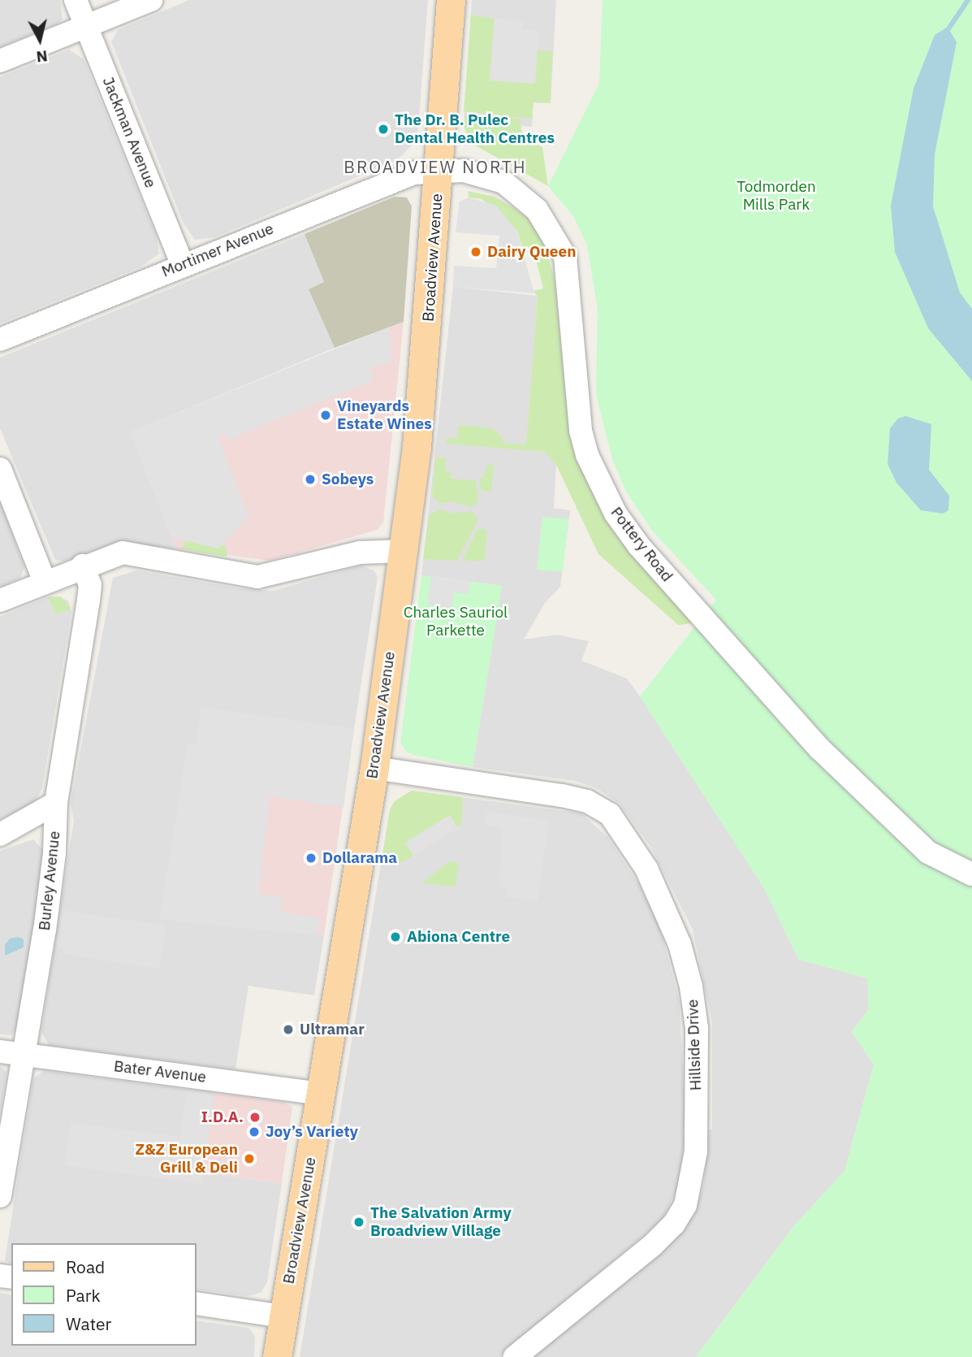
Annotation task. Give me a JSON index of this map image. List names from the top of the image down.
{
  "streets": {
    "main road": ["Broadview Avenue"],
    "street": [
      "Jackman Avenue",
      "Mortimer Avenue",
      "Pottery Road",
      "Burley Avenue",
      "Hillside Drive",
      "Bater Avenue"
    ]
  },
  "crossings": [
    ["Jackman Avenue", "Mortimer Avenue"],
    ["Mortimer Avenue", "Broadview Avenue"],
    ["Mortimer Avenue", "Pottery Road"],
    ["Broadview Avenue", "Pottery Road"],
    ["Broadview Avenue", "Hillside Drive"],
    ["Broadview Avenue", "Bater Avenue"],
    ["Burley Avenue", "Bater Avenue"]
  ],
  "districts": ["BROADVIEW NORTH"],
  "parks": ["Todmorden Mills Park", "Charles Sauriol Parkette"],
  "places": [
    "The Dr. B. Pulec Dental Health Centres",
    "Dairy Queen",
    "Vineyards Estate Wines",
    "Sobeys",
    "Dollarama",
    "Abiona Centre",
    "Ultramar",
    "I.D.A.",
    "Joy’s Variety",
    "Z&Z European Grill & Deli",
    "The Salvation Army Broadview Village"
  ],
  "legend": ["Road", "Park", "Water"],
  "north": "bottom"
}
